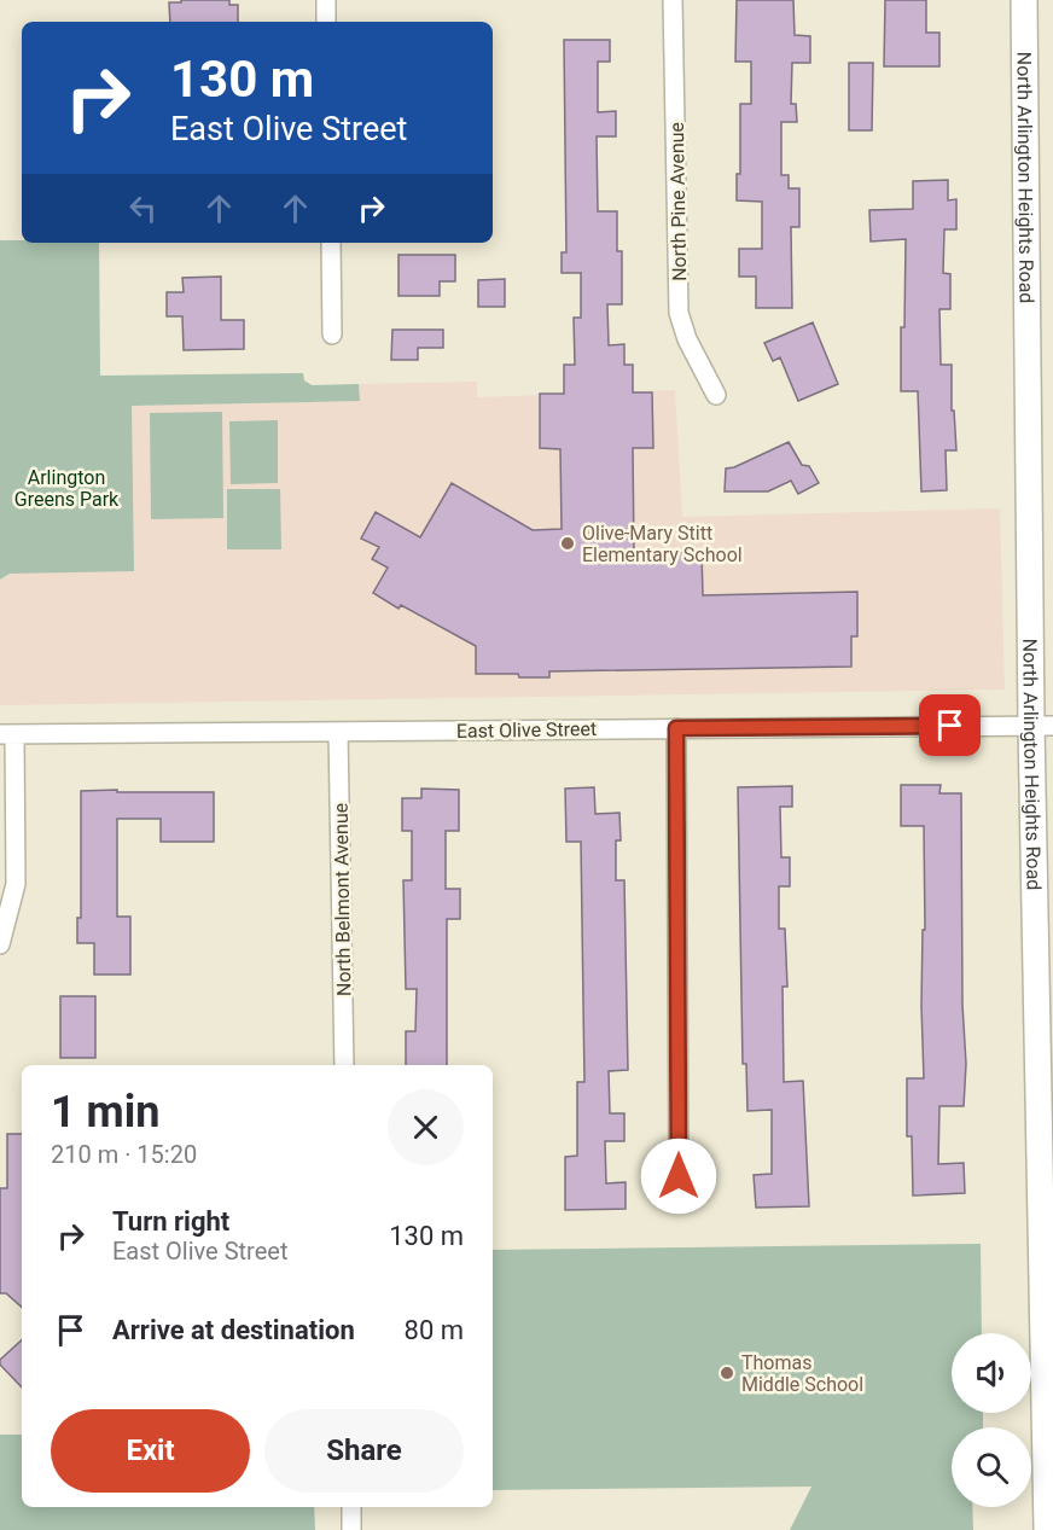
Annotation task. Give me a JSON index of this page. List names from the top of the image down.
{
  "streets": {
    "main road": ["North Arlington Heights Road"],
    "street": ["North Pine Avenue", "East Olive Street", "North Belmont Avenue"]
  },
  "crossings": [
    ["North Arlington Heights Road", "East Olive Street"],
    ["East Olive Street", "North Belmont Avenue"]
  ],
  "parks": ["Arlington Greens Park"],
  "places": ["Olive-Mary Stitt Elementary School", "Thomas Middle School"],
  "page": {
    "turn": ["130 m", "East Olive Street"],
    "heading": ["1 min", "210 m · 15:20"],
    "list": [
      {
        "name": "Turn right",
        "note": "East Olive Street",
        "value": "130 m"
      },
      {
        "name": "Arrive at destination",
        "value": "80 m"
      }
    ],
    "buttons": ["Exit", "Share"]
  }
}
